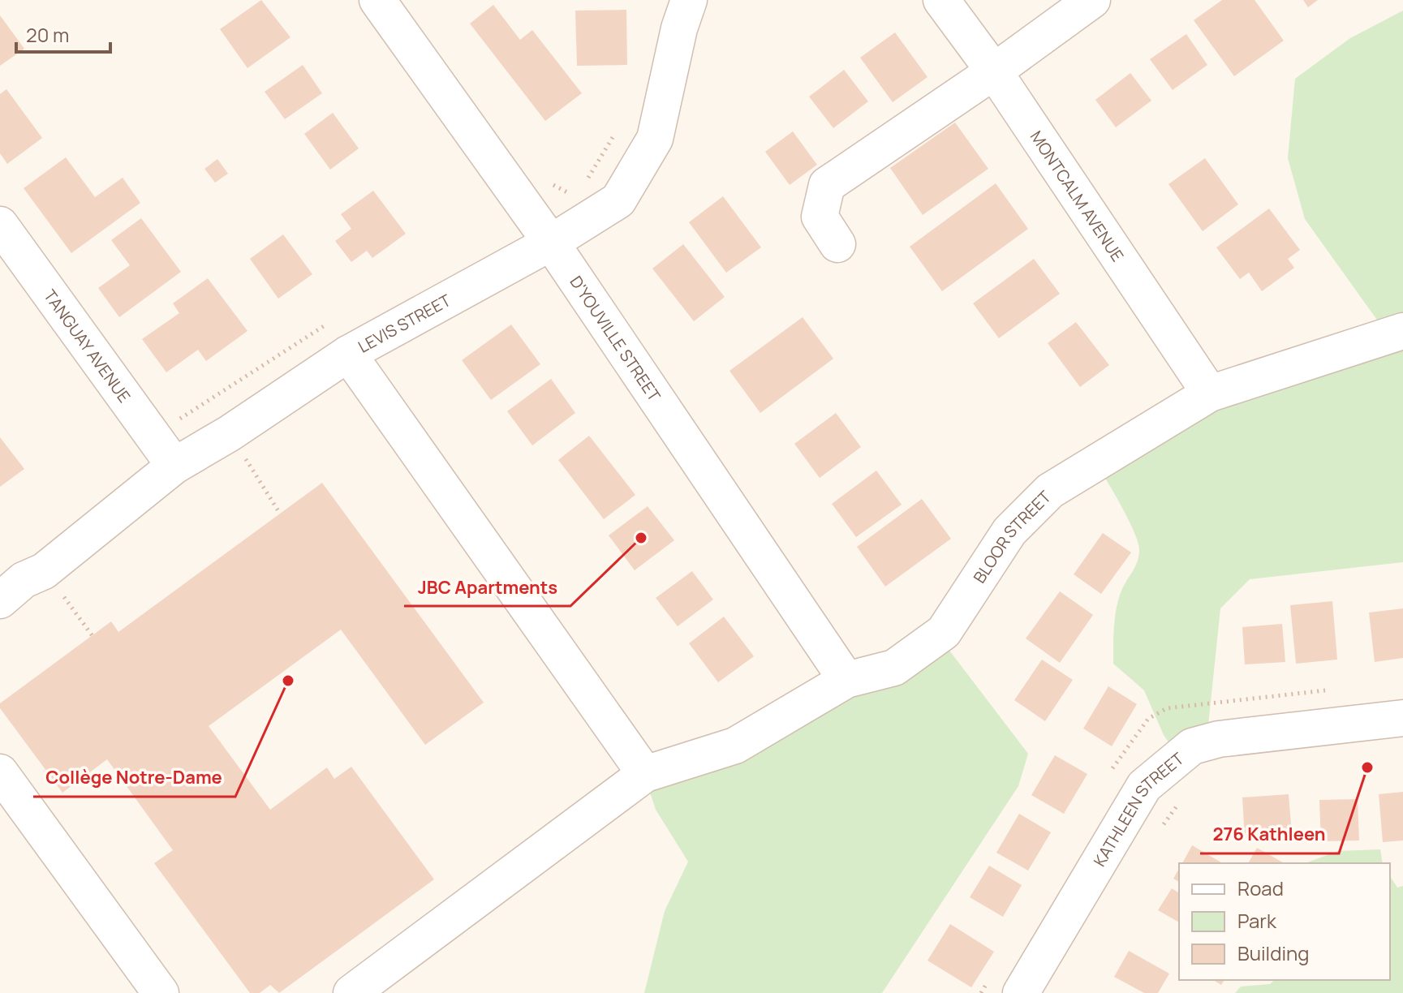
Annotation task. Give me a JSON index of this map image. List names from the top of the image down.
{
  "streets": {
    "street": [
      "MONTCALM AVENUE",
      "LEVIS STREET",
      "D'YOUVILLE STREET",
      "TANGUAY AVENUE",
      "BLOOR STREET",
      "KATHLEEN STREET"
    ]
  },
  "crossings": [
    ["MONTCALM AVENUE", "BLOOR STREET"],
    ["LEVIS STREET", "D'YOUVILLE STREET"],
    ["LEVIS STREET", "TANGUAY AVENUE"],
    ["D'YOUVILLE STREET", "BLOOR STREET"]
  ],
  "places": ["JBC Apartments", "Collège Notre-Dame", "276 Kathleen"],
  "legend": ["Road", "Park", "Building"],
  "scale_bar": "20 m"
}
